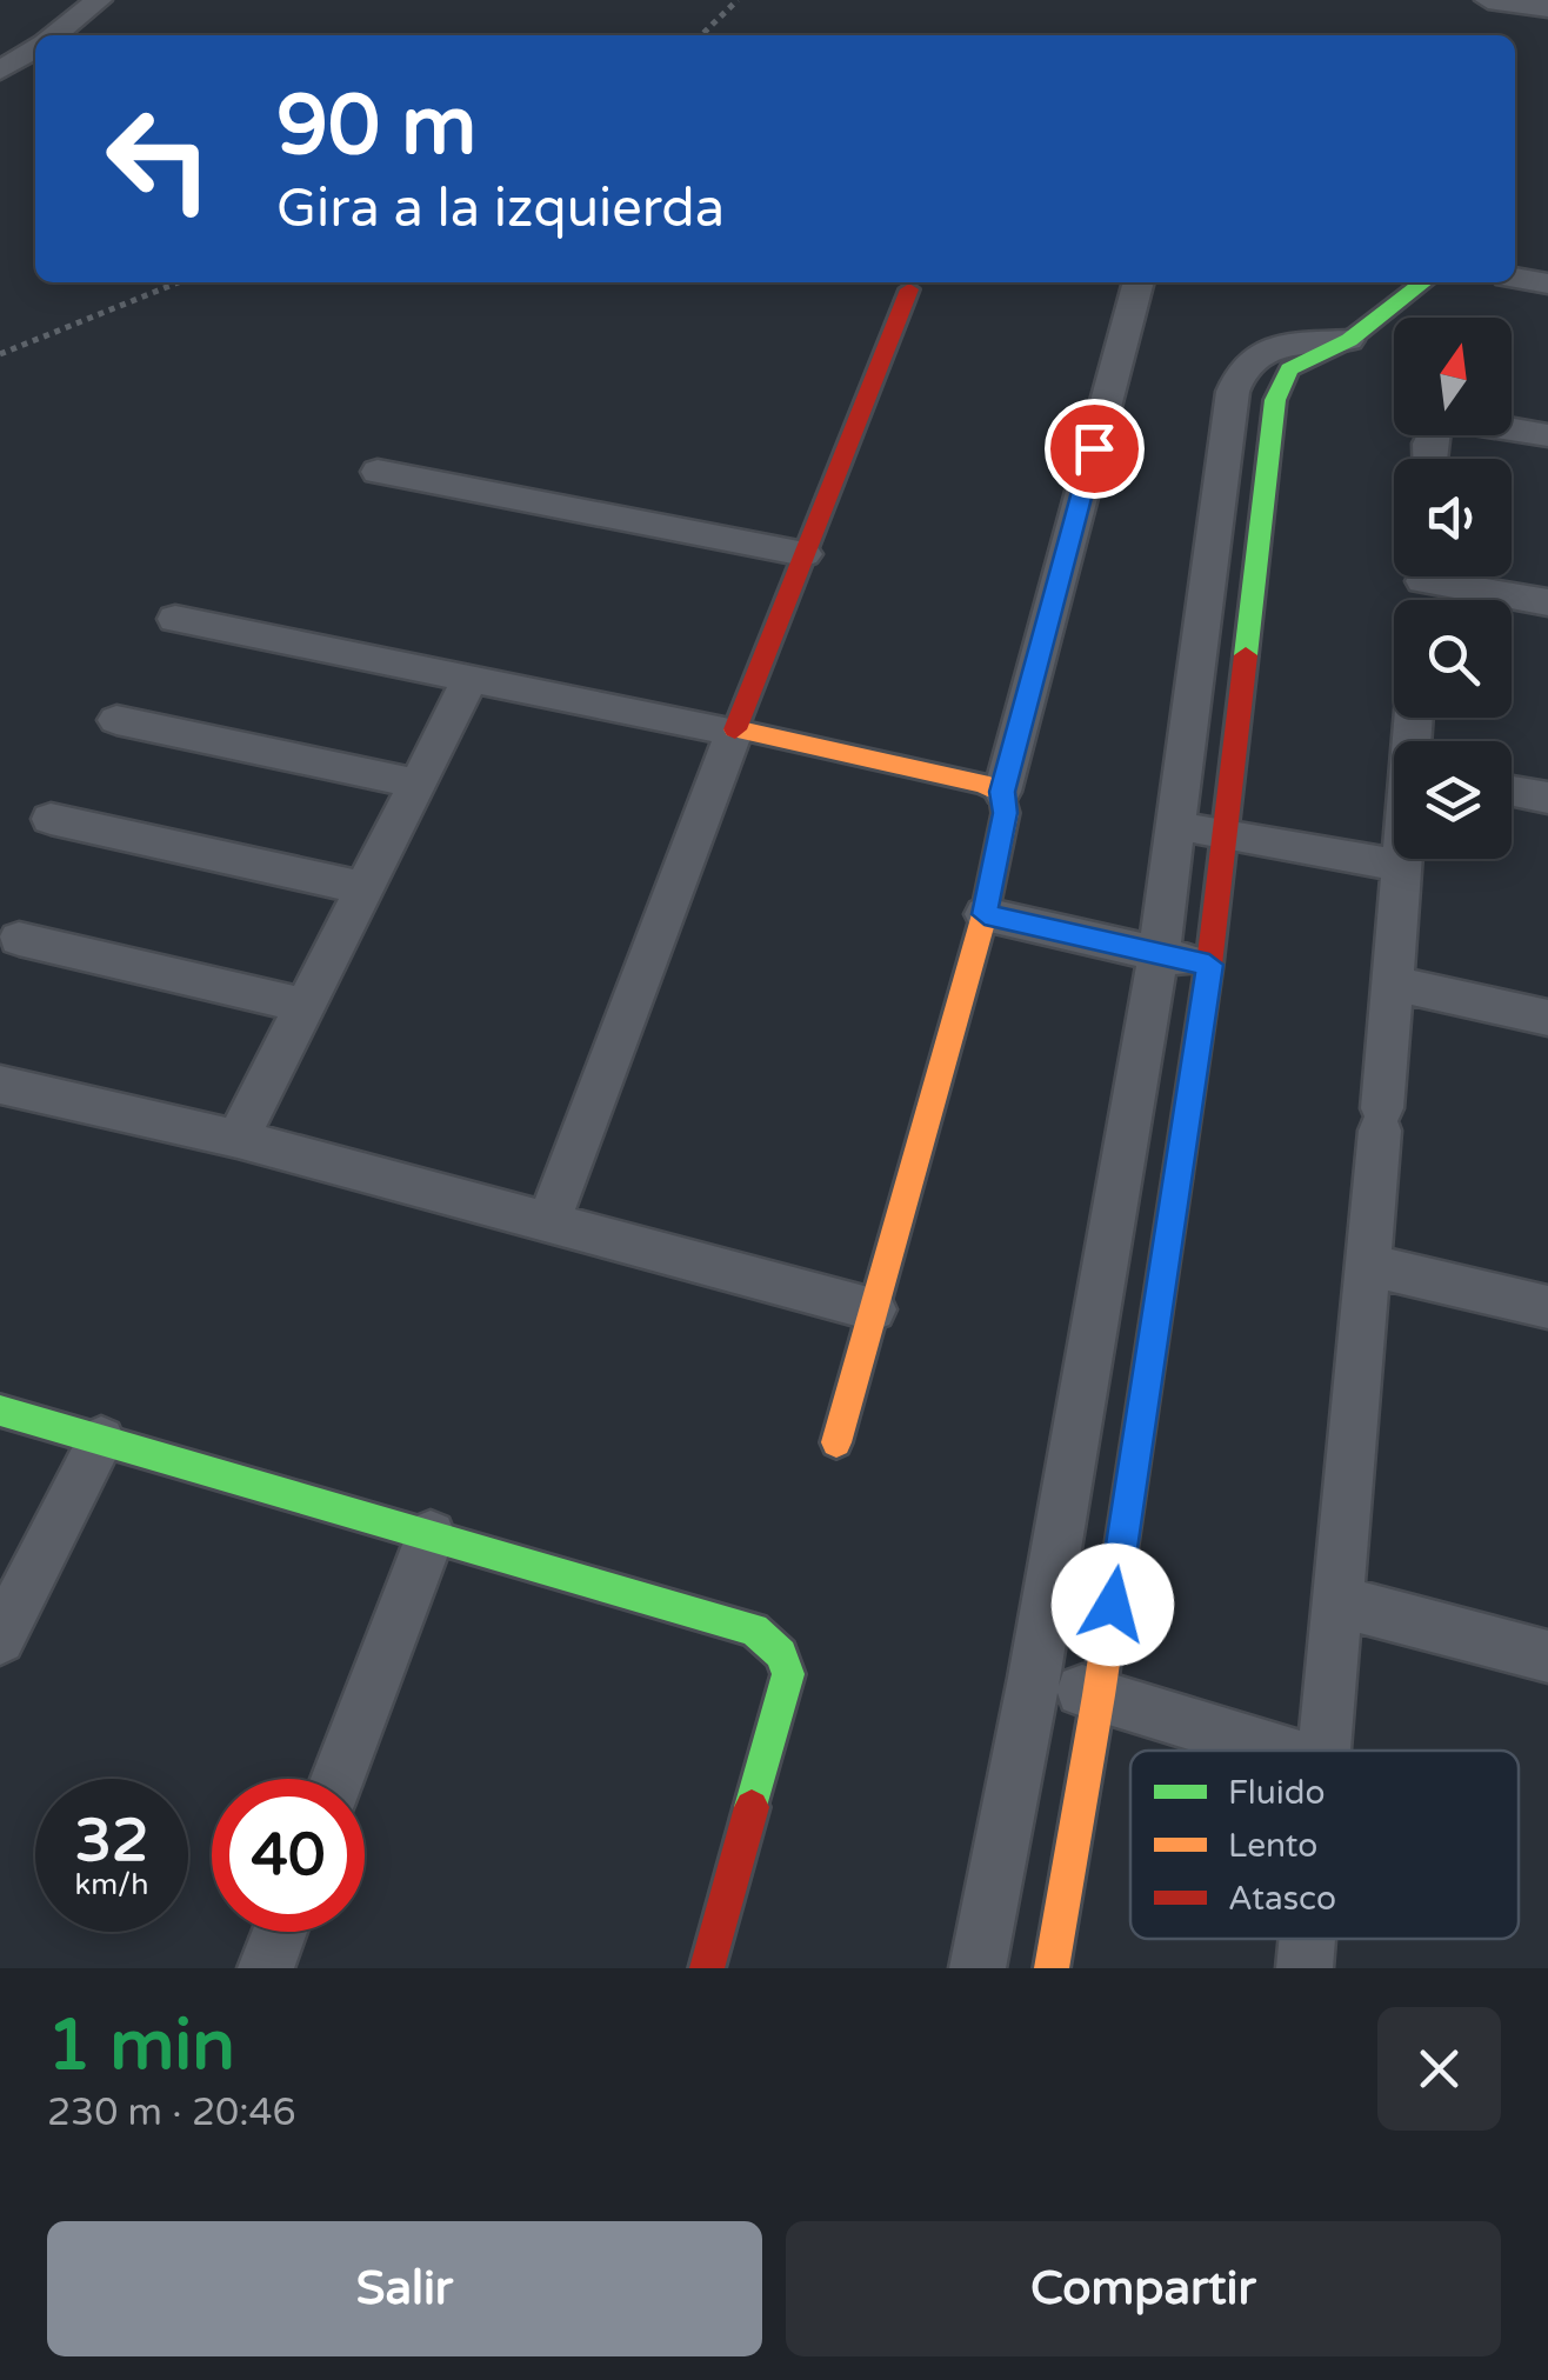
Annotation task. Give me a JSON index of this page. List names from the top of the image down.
{
  "legend": ["Fluido", "Lento", "Atasco"],
  "north": "top",
  "page": {
    "turn": ["90 m", "Gira a la izquierda"],
    "speed": "32 km/h",
    "limit": "40",
    "heading": ["1 min", "230 m · 20:46"],
    "buttons": ["Salir", "Compartir"]
  }
}
